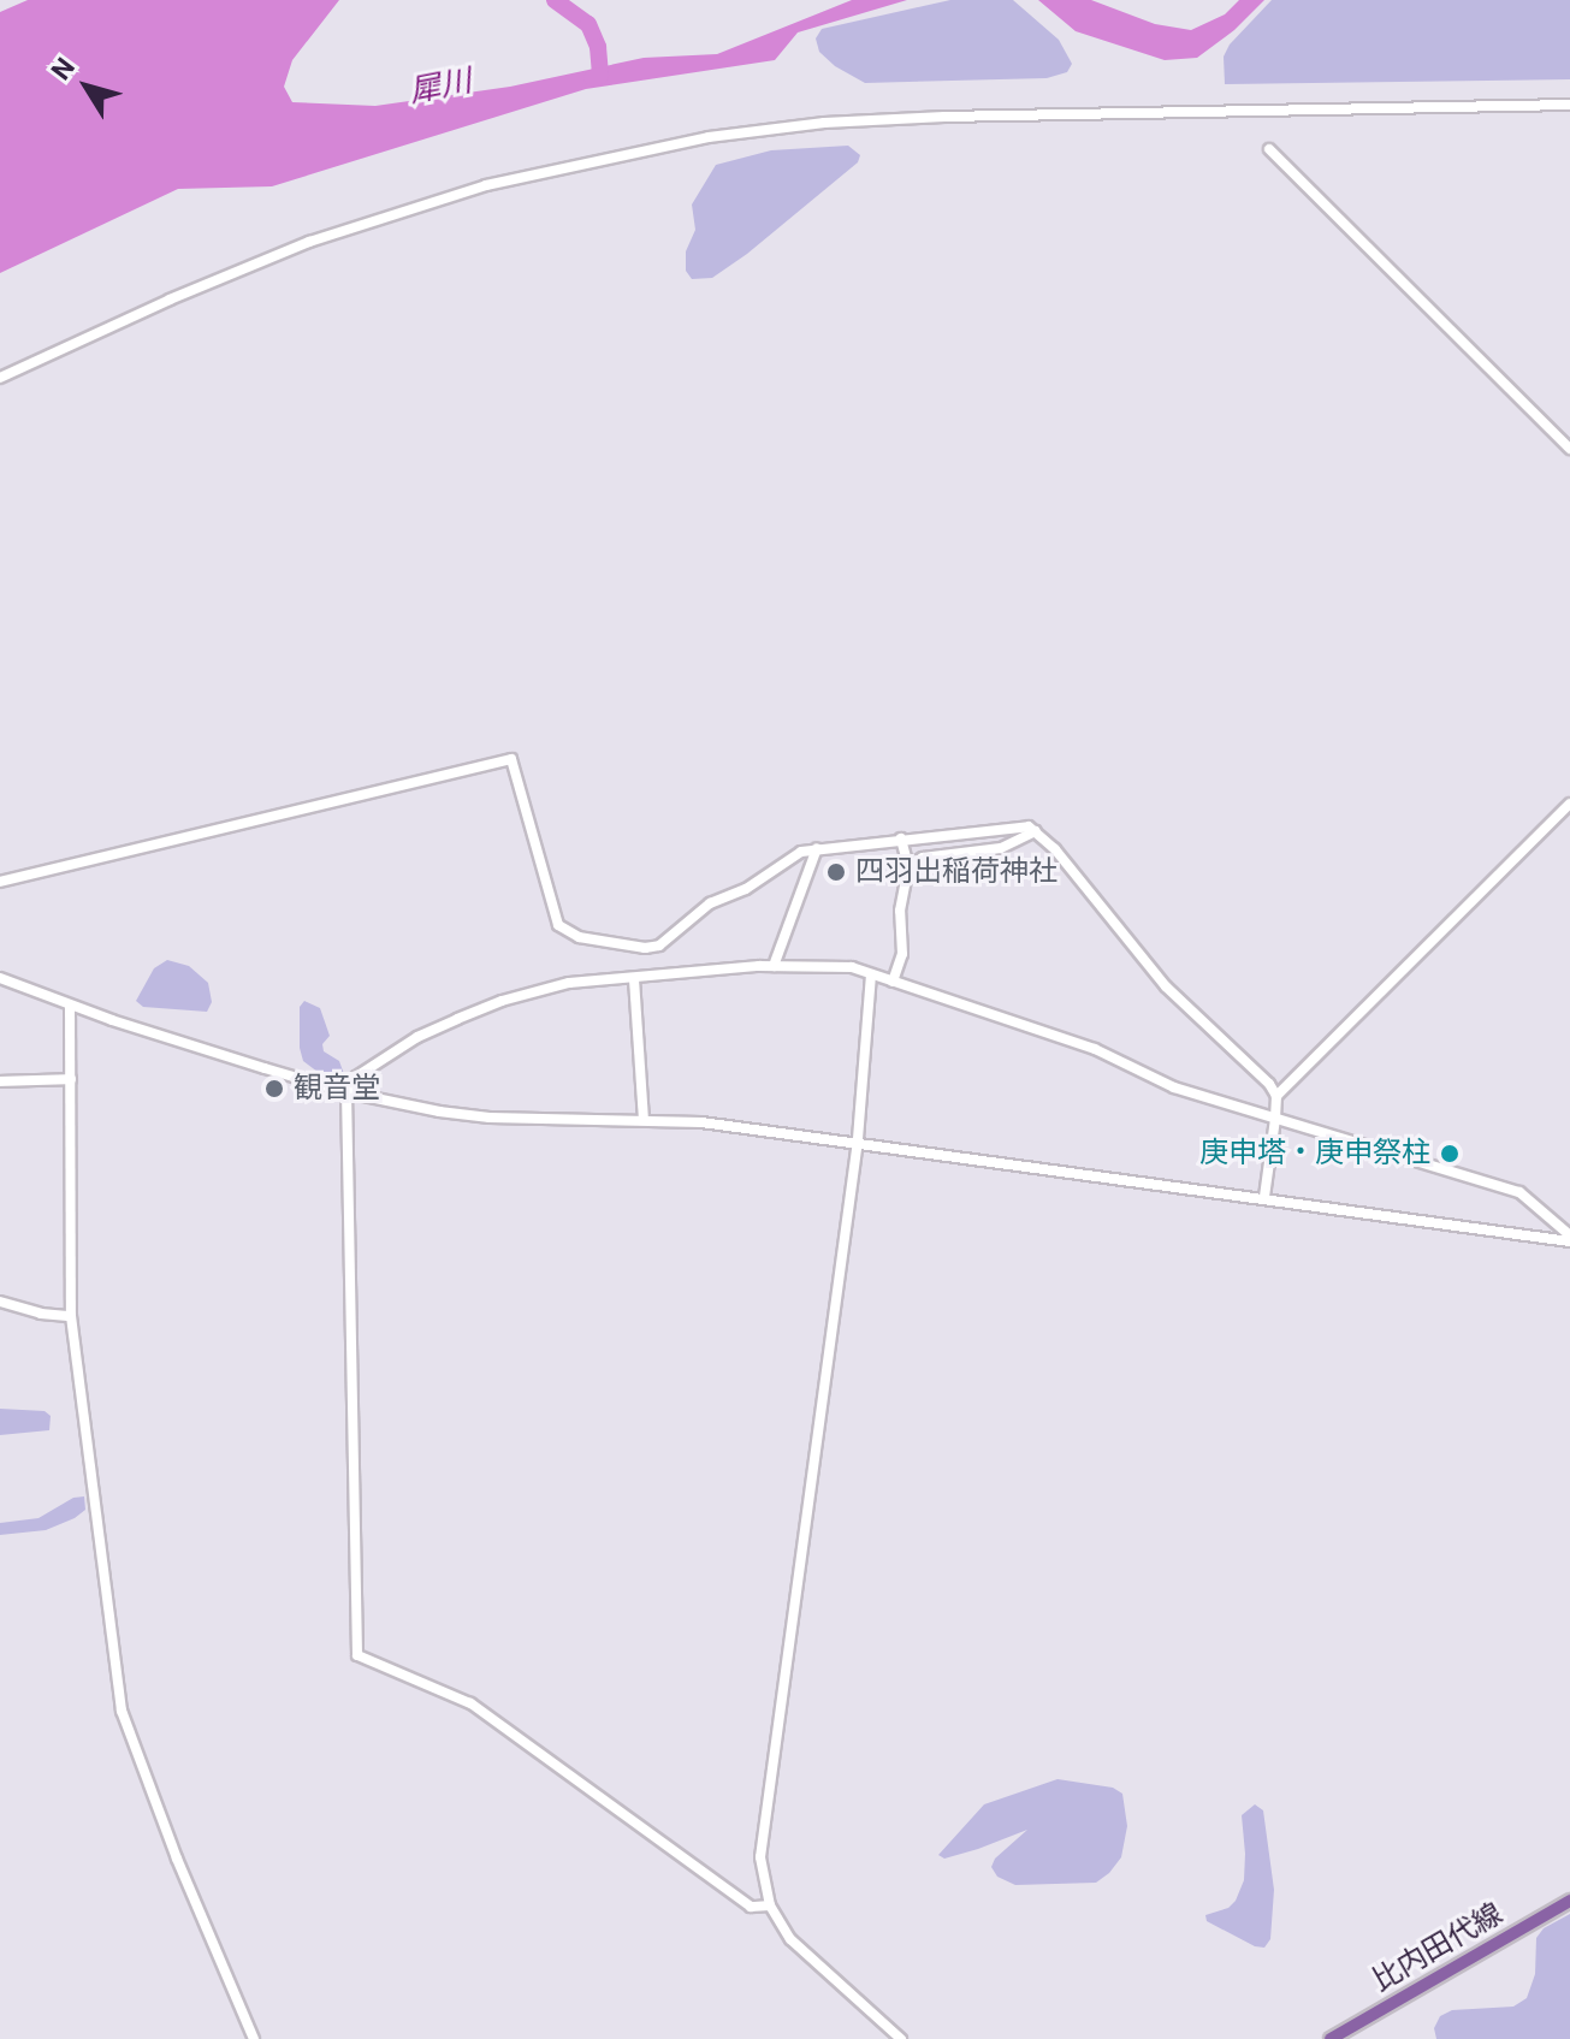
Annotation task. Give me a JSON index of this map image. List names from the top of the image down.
{
  "streets": {
    "main road": ["比内田代線"]
  },
  "water": ["犀川"],
  "places": ["四羽出稲荷神社", "観音堂", "庚申塔・庚申祭柱"],
  "north": "top left"
}
